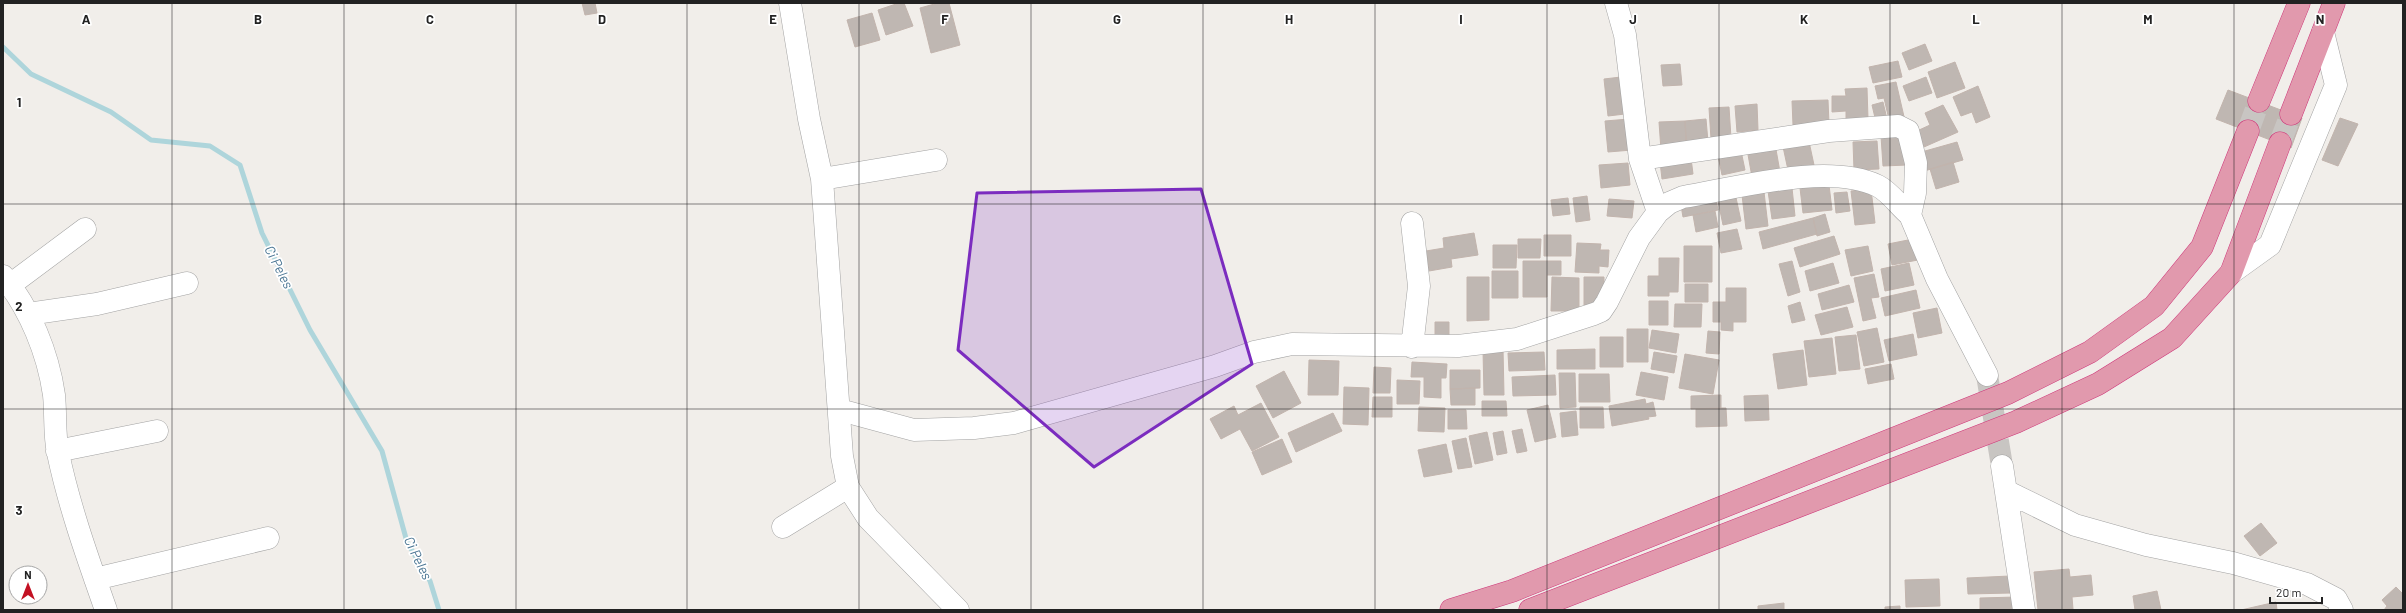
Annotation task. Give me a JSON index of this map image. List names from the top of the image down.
{
  "water": ["Ci Peles"],
  "scale_bar": "20 m",
  "north": "top",
  "grid": {
    "columns": [
      "A",
      "B",
      "C",
      "D",
      "E",
      "F",
      "G",
      "H",
      "I",
      "J",
      "K",
      "L",
      "M",
      "N"
    ],
    "rows": ["1", "2", "3"]
  }
}
